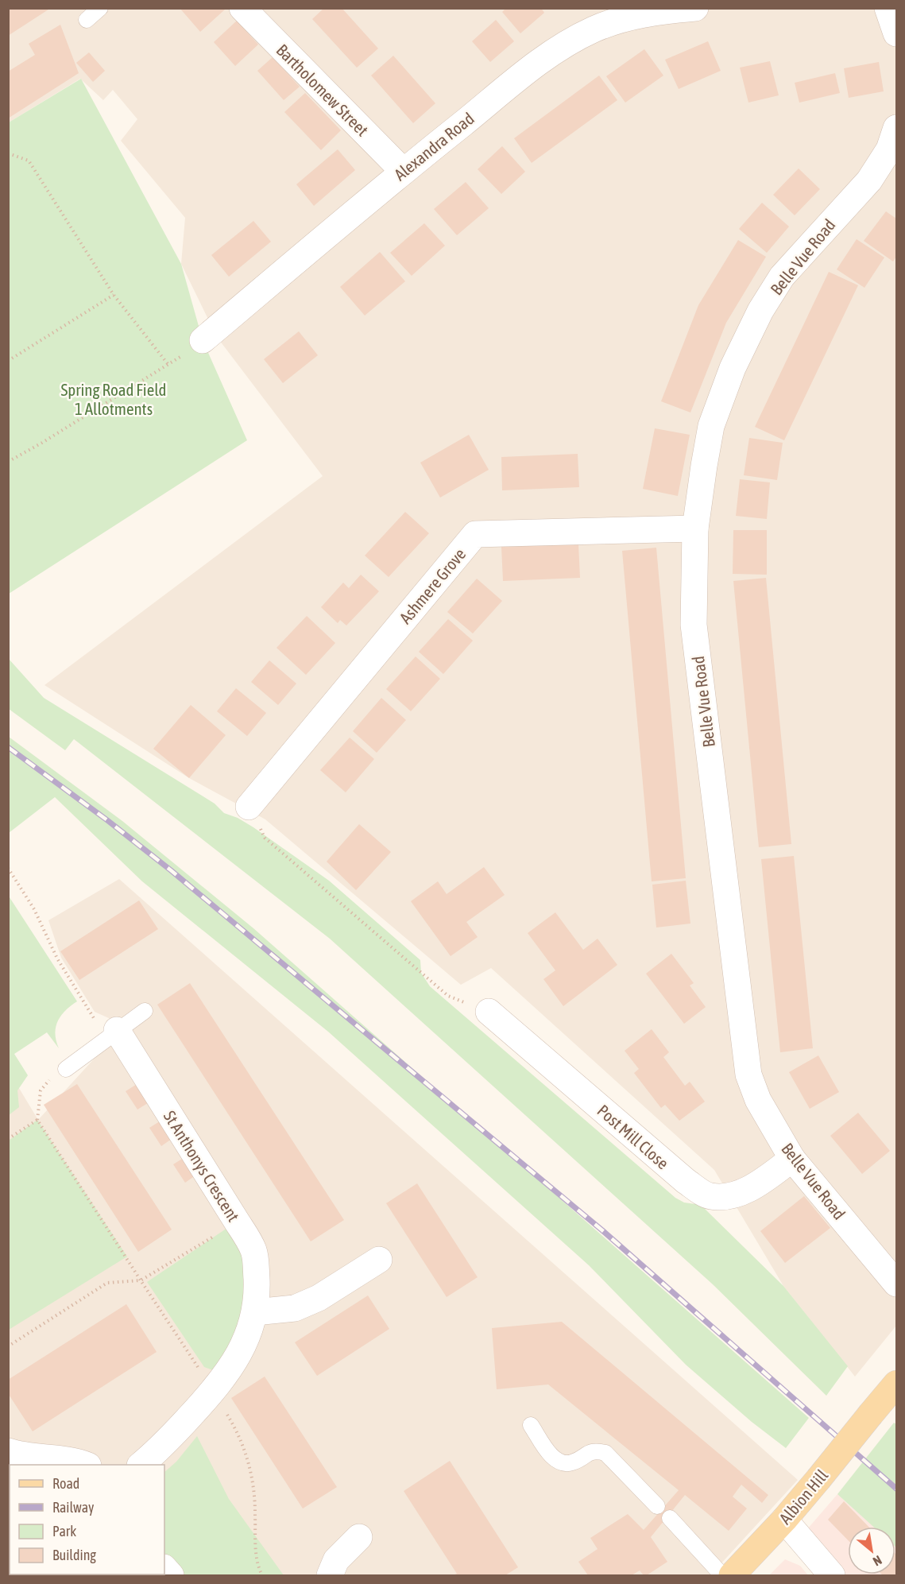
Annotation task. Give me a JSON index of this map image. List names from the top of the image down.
{
  "streets": {
    "main road": ["Albion Hill"],
    "street": [
      "Bartholomew Street",
      "Alexandra Road",
      "Belle Vue Road",
      "Ashmere Grove",
      "Post Mill Close",
      "St Anthonys Crescent"
    ]
  },
  "crossings": [
    ["Bartholomew Street", "Alexandra Road"],
    ["Belle Vue Road", "Ashmere Grove"],
    ["Belle Vue Road", "Post Mill Close"]
  ],
  "parks": ["Spring Road Field 1 Allotments"],
  "legend": [
    "Road",
    "Railway",
    "Park",
    "Building"
  ],
  "north": "bottom right"
}
